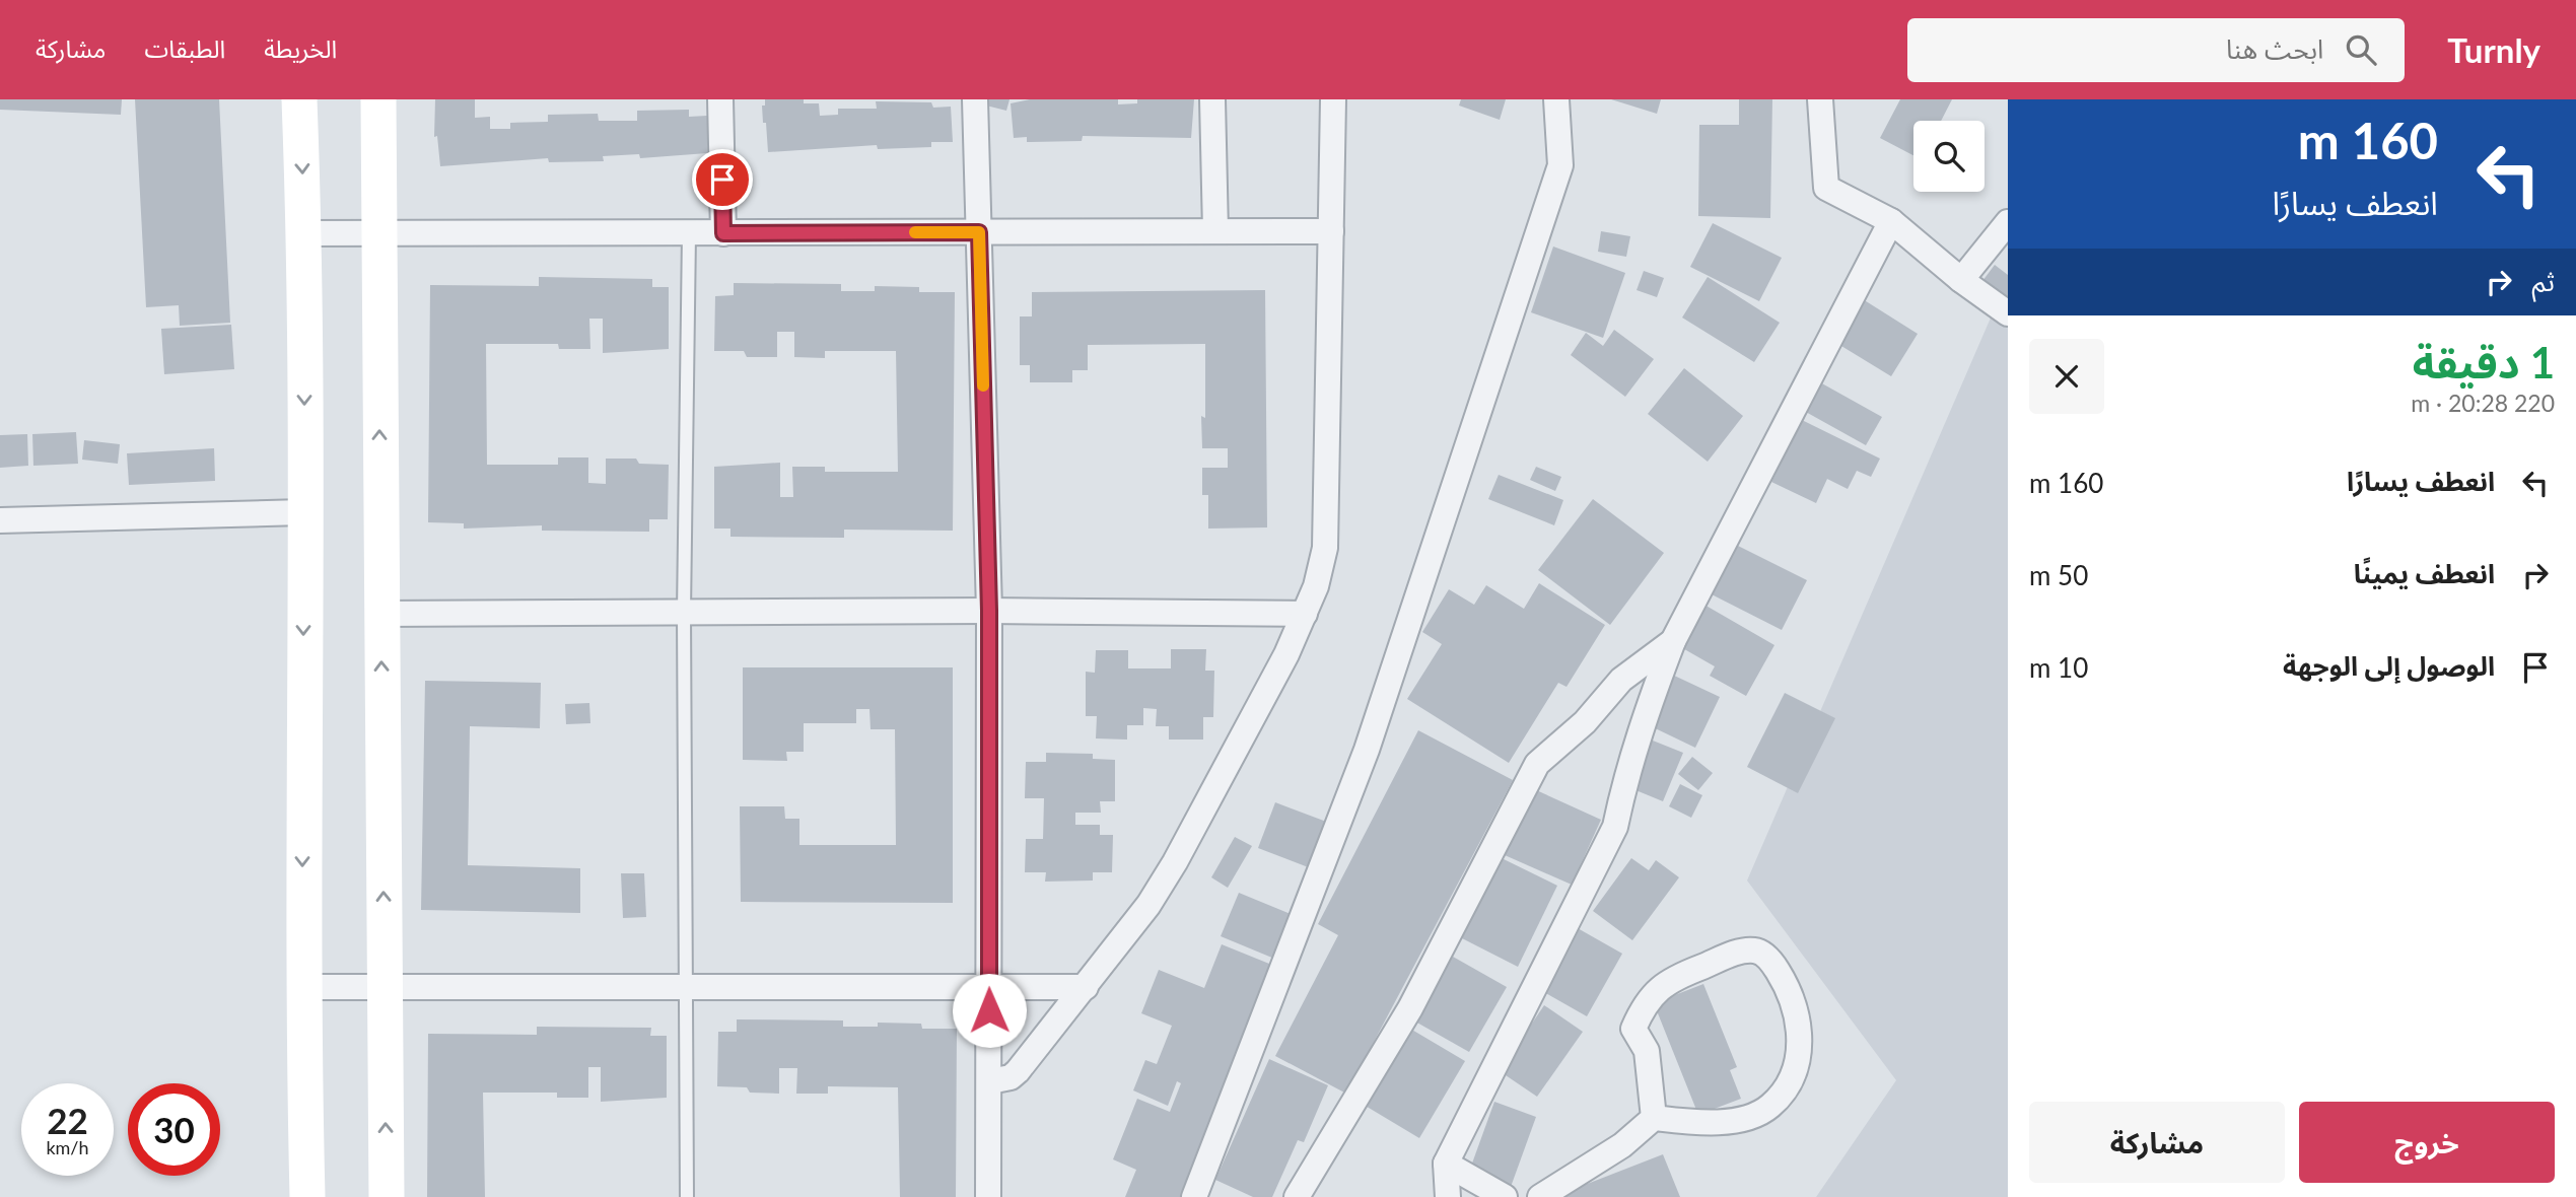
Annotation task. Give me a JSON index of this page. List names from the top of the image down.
{
  "page": {
    "header": "Turnly",
    "search": "ابحث هنا",
    "nav": ["الخريطة", "الطبقات", "مشاركة"],
    "turn": ["160 m", "انعطف يسارًا"],
    "then": "ثم",
    "heading": ["1 دقيقة", "220 m · 20:28"],
    "list": [
      {
        "name": "انعطف يسارًا",
        "value": "160 m"
      },
      {
        "name": "انعطف يمينًا",
        "value": "50 m"
      },
      {
        "name": "الوصول إلى الوجهة",
        "value": "10 m"
      }
    ],
    "speed": "22 km/h",
    "limit": "30",
    "buttons": ["خروج", "مشاركة"]
  }
}
